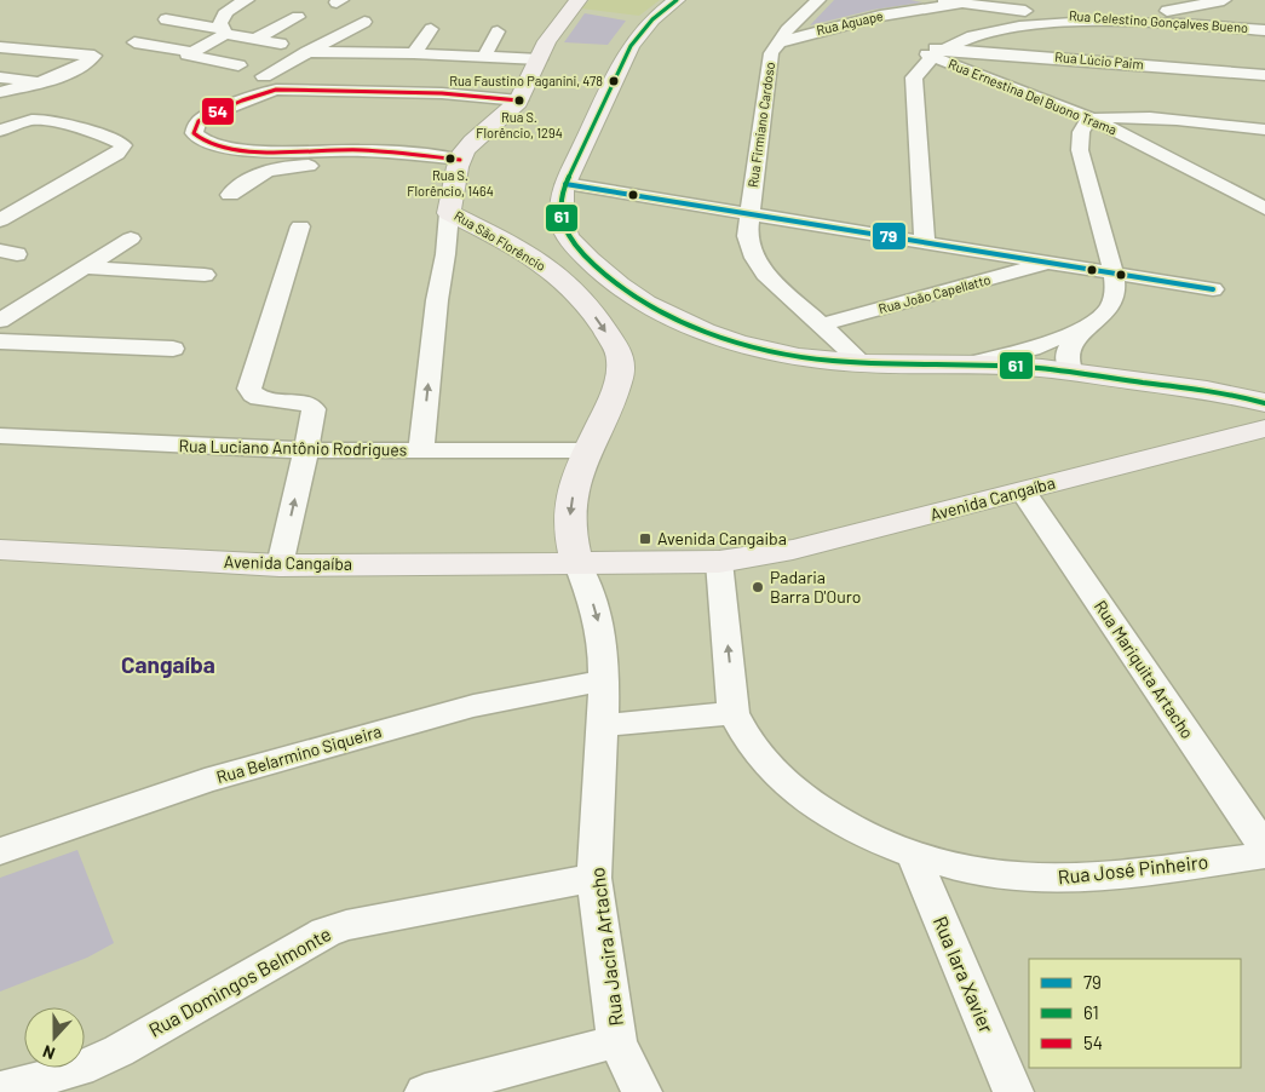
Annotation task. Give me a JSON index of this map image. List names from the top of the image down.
{
  "streets": {
    "street": [
      "Rua Celestino Gonçalves Bueno",
      "Rua Aguape",
      "Rua Lúcio Paim",
      "Rua Ernestina Del Buono Trama",
      "Rua Firmiano Cardoso",
      "Rua São Florêncio",
      "Rua João Capellatto",
      "Rua Luciano Antônio Rodrigues",
      "Avenida Cangaíba",
      "Rua Mariquita Artacho",
      "Rua Belarmino Siqueira",
      "Rua José Pinheiro",
      "Rua Jacira Artacho",
      "Rua Iara Xavier",
      "Rua Domingos Belmonte"
    ]
  },
  "crossings": [
    ["Rua Celestino Gonçalves Bueno", "Rua Lúcio Paim"],
    ["Rua Celestino Gonçalves Bueno", "Rua Ernestina Del Buono Trama"],
    ["Rua Aguape", "Rua Firmiano Cardoso"],
    ["Rua Lúcio Paim", "Rua Ernestina Del Buono Trama"],
    ["Rua Firmiano Cardoso", "Rua João Capellatto"],
    ["Rua São Florêncio", "Rua Luciano Antônio Rodrigues"],
    ["Rua São Florêncio", "Avenida Cangaíba"],
    ["Rua São Florêncio", "Rua Jacira Artacho"],
    ["Avenida Cangaíba", "Rua Mariquita Artacho"],
    ["Avenida Cangaíba", "Rua José Pinheiro"],
    ["Avenida Cangaíba", "Rua Jacira Artacho"],
    ["Rua Belarmino Siqueira", "Rua Jacira Artacho"],
    ["Rua José Pinheiro", "Rua Iara Xavier"],
    ["Rua Jacira Artacho", "Rua Domingos Belmonte"]
  ],
  "districts": ["Cangaíba"],
  "places": {
    "other": [
      "Rua Faustino Paganini, 478",
      "Rua S. Florêncio, 1294",
      "Rua S. Florêncio, 1464",
      "Padaria Barra D'Ouro"
    ],
    "transit": ["Avenida Cangaiba"]
  },
  "lines": ["transit line 61", "transit line 54", "transit line 79"],
  "legend": ["79", "61", "54"],
  "north": "bottom"
}
